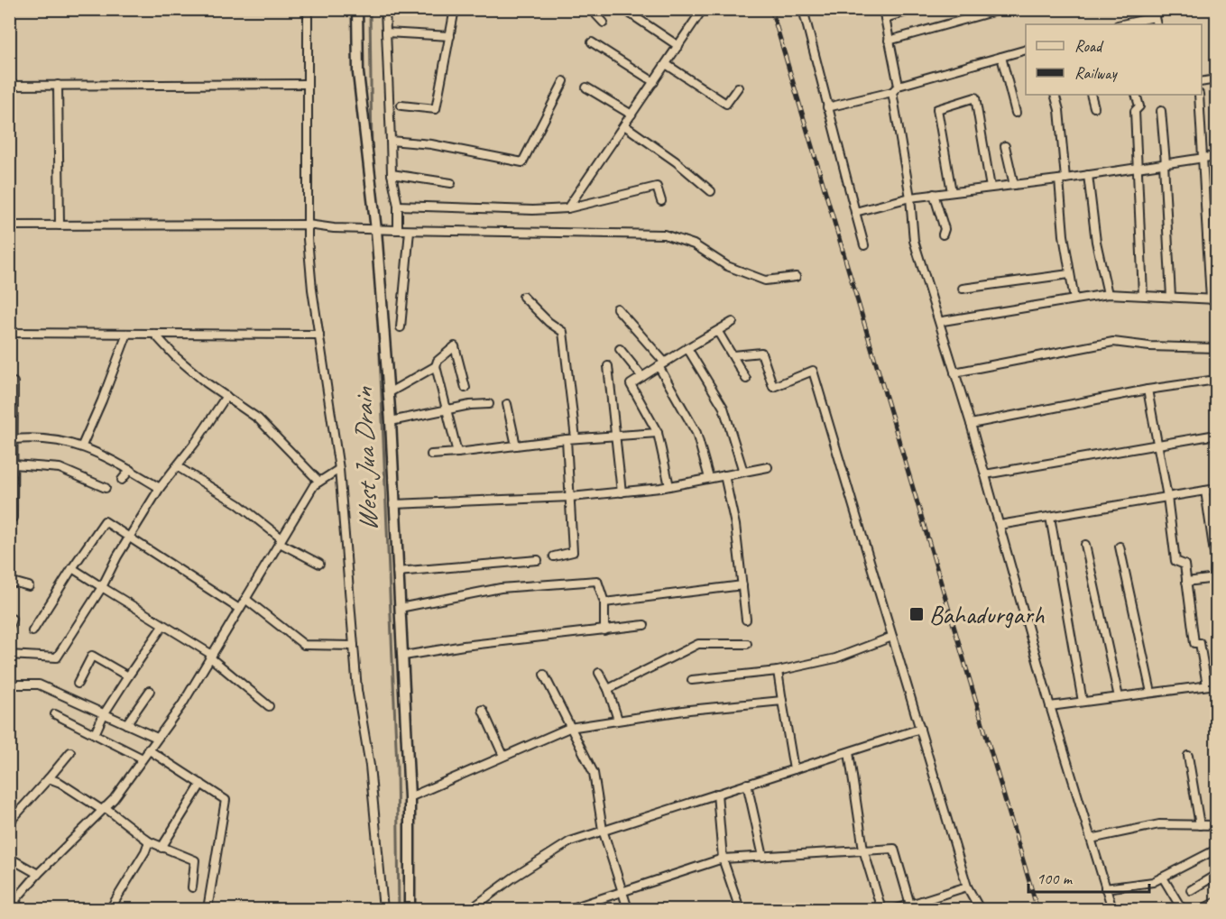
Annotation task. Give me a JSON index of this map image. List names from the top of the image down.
{
  "water": ["West Jua Drain"],
  "places": {
    "transit": ["Bahadurgarh"]
  },
  "legend": ["Road", "Railway"],
  "scale_bar": "100 m"
}
